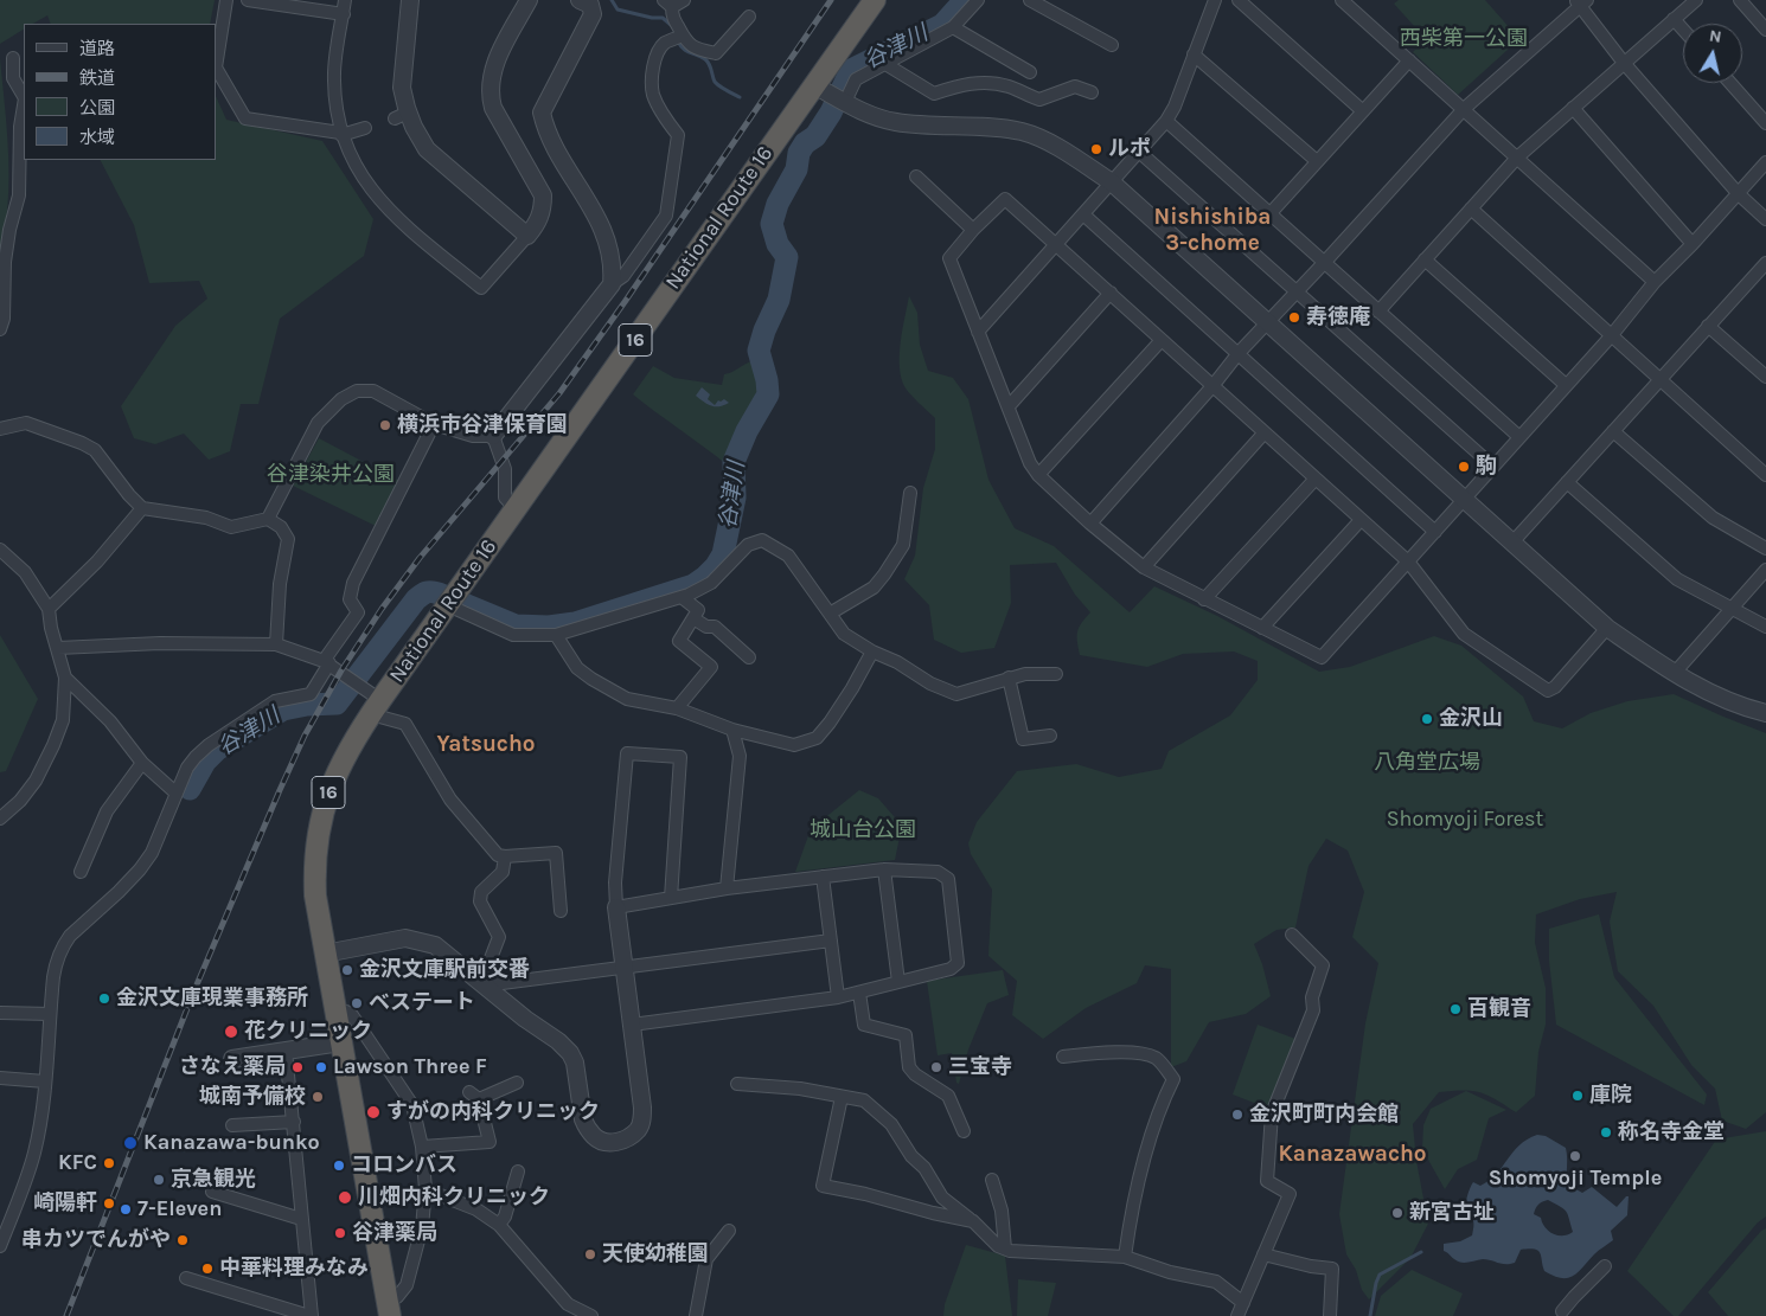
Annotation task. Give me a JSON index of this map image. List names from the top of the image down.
{
  "streets": {
    "highway": ["National Route 16", "16"]
  },
  "districts": ["Nishishiba 3-chome", "Yatsucho", "Kanazawacho"],
  "water": ["谷津川"],
  "parks": [
    "西柴第一公園",
    "谷津染井公園",
    "八角堂広場",
    "Shomyoji Forest",
    "城山台公園"
  ],
  "places": [
    "ルポ",
    "寿徳庵",
    "横浜市谷津保育園",
    "駒",
    "金沢山",
    "金沢文庫駅前交番",
    "金沢文庫現業事務所",
    "ベステート",
    "百観音",
    "花クリニック",
    "さなえ薬局",
    "Lawson Three F",
    "三宝寺",
    "庫院",
    "城南予備校",
    "すがの内科クリニック",
    "金沢町町内会館",
    "称名寺金堂",
    "Kanazawa-bunko",
    "Shomyoji Temple",
    "KFC",
    "コロンバス",
    "京急観光",
    "川畑内科クリニック",
    "崎陽軒",
    "7-Eleven",
    "新宮古址",
    "谷津薬局",
    "串カツでんがや",
    "天使幼稚園",
    "中華料理みなみ"
  ],
  "legend": [
    "道路",
    "鉄道",
    "公園",
    "水域"
  ],
  "north": "top"
}
